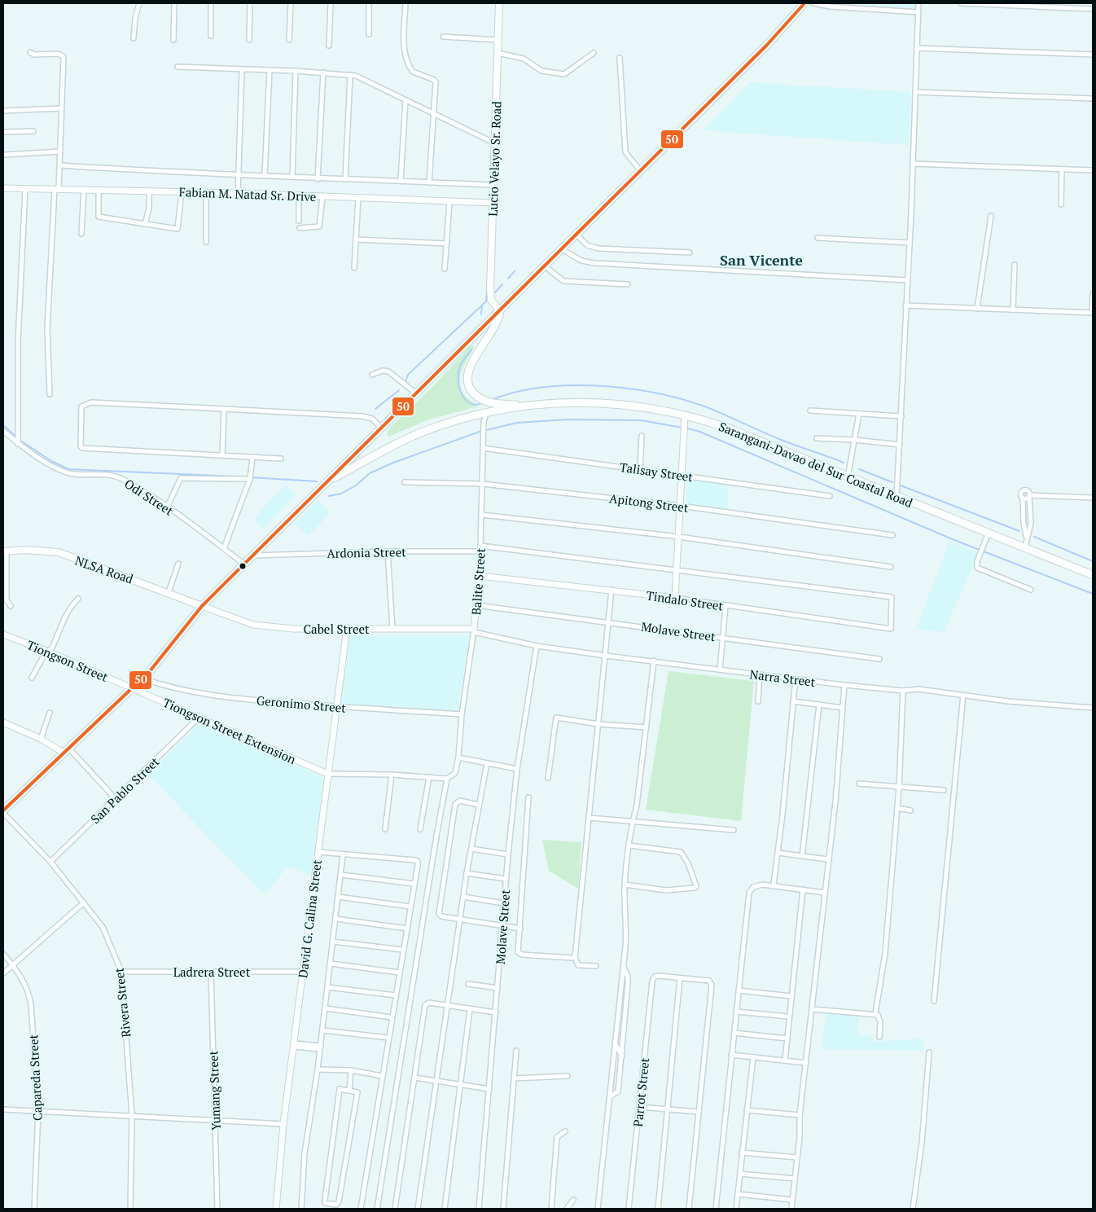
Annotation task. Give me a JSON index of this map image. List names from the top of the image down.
{
  "streets": {
    "main road": ["Lucio Velayo Sr. Road", "Sarangani-Davao del Sur Coastal Road", "NLSA Road"],
    "street": [
      "Fabian M. Natad Sr. Drive",
      "Talisay Street",
      "Odi Street",
      "Apitong Street",
      "Ardonia Street",
      "Balite Street",
      "Tindalo Street",
      "Cabel Street",
      "Molave Street",
      "Tiongson Street",
      "Narra Street",
      "Geronimo Street",
      "Tiongson Street Extension",
      "San Pablo Street",
      "David G. Calina Street",
      "Ladrera Street",
      "Rivera Street",
      "Capareda Street",
      "Yumang Street",
      "Parrot Street"
    ]
  },
  "crossings": [
    ["Lucio Velayo Sr. Road", "Fabian M. Natad Sr. Drive"],
    ["Lucio Velayo Sr. Road", "Sarangani-Davao del Sur Coastal Road"],
    ["Sarangani-Davao del Sur Coastal Road", "Balite Street"],
    ["Talisay Street", "Balite Street"],
    ["Apitong Street", "Balite Street"],
    ["Ardonia Street", "Balite Street"],
    ["NLSA Road", "Cabel Street"],
    ["Balite Street", "Tindalo Street"],
    ["Balite Street", "Cabel Street"],
    ["Balite Street", "Molave Street"],
    ["Balite Street", "Narra Street"],
    ["Balite Street", "Geronimo Street"],
    ["Cabel Street", "Narra Street"],
    ["Cabel Street", "David G. Calina Street"],
    ["Molave Street", "Narra Street"],
    ["Tiongson Street", "Tiongson Street Extension"],
    ["Geronimo Street", "David G. Calina Street"],
    ["Tiongson Street Extension", "San Pablo Street"],
    ["Tiongson Street Extension", "David G. Calina Street"],
    ["San Pablo Street", "Rivera Street"],
    ["David G. Calina Street", "Ladrera Street"],
    ["Ladrera Street", "Rivera Street"],
    ["Ladrera Street", "Yumang Street"]
  ],
  "districts": ["San Vicente"],
  "lines": ["transit line 50"]
}
